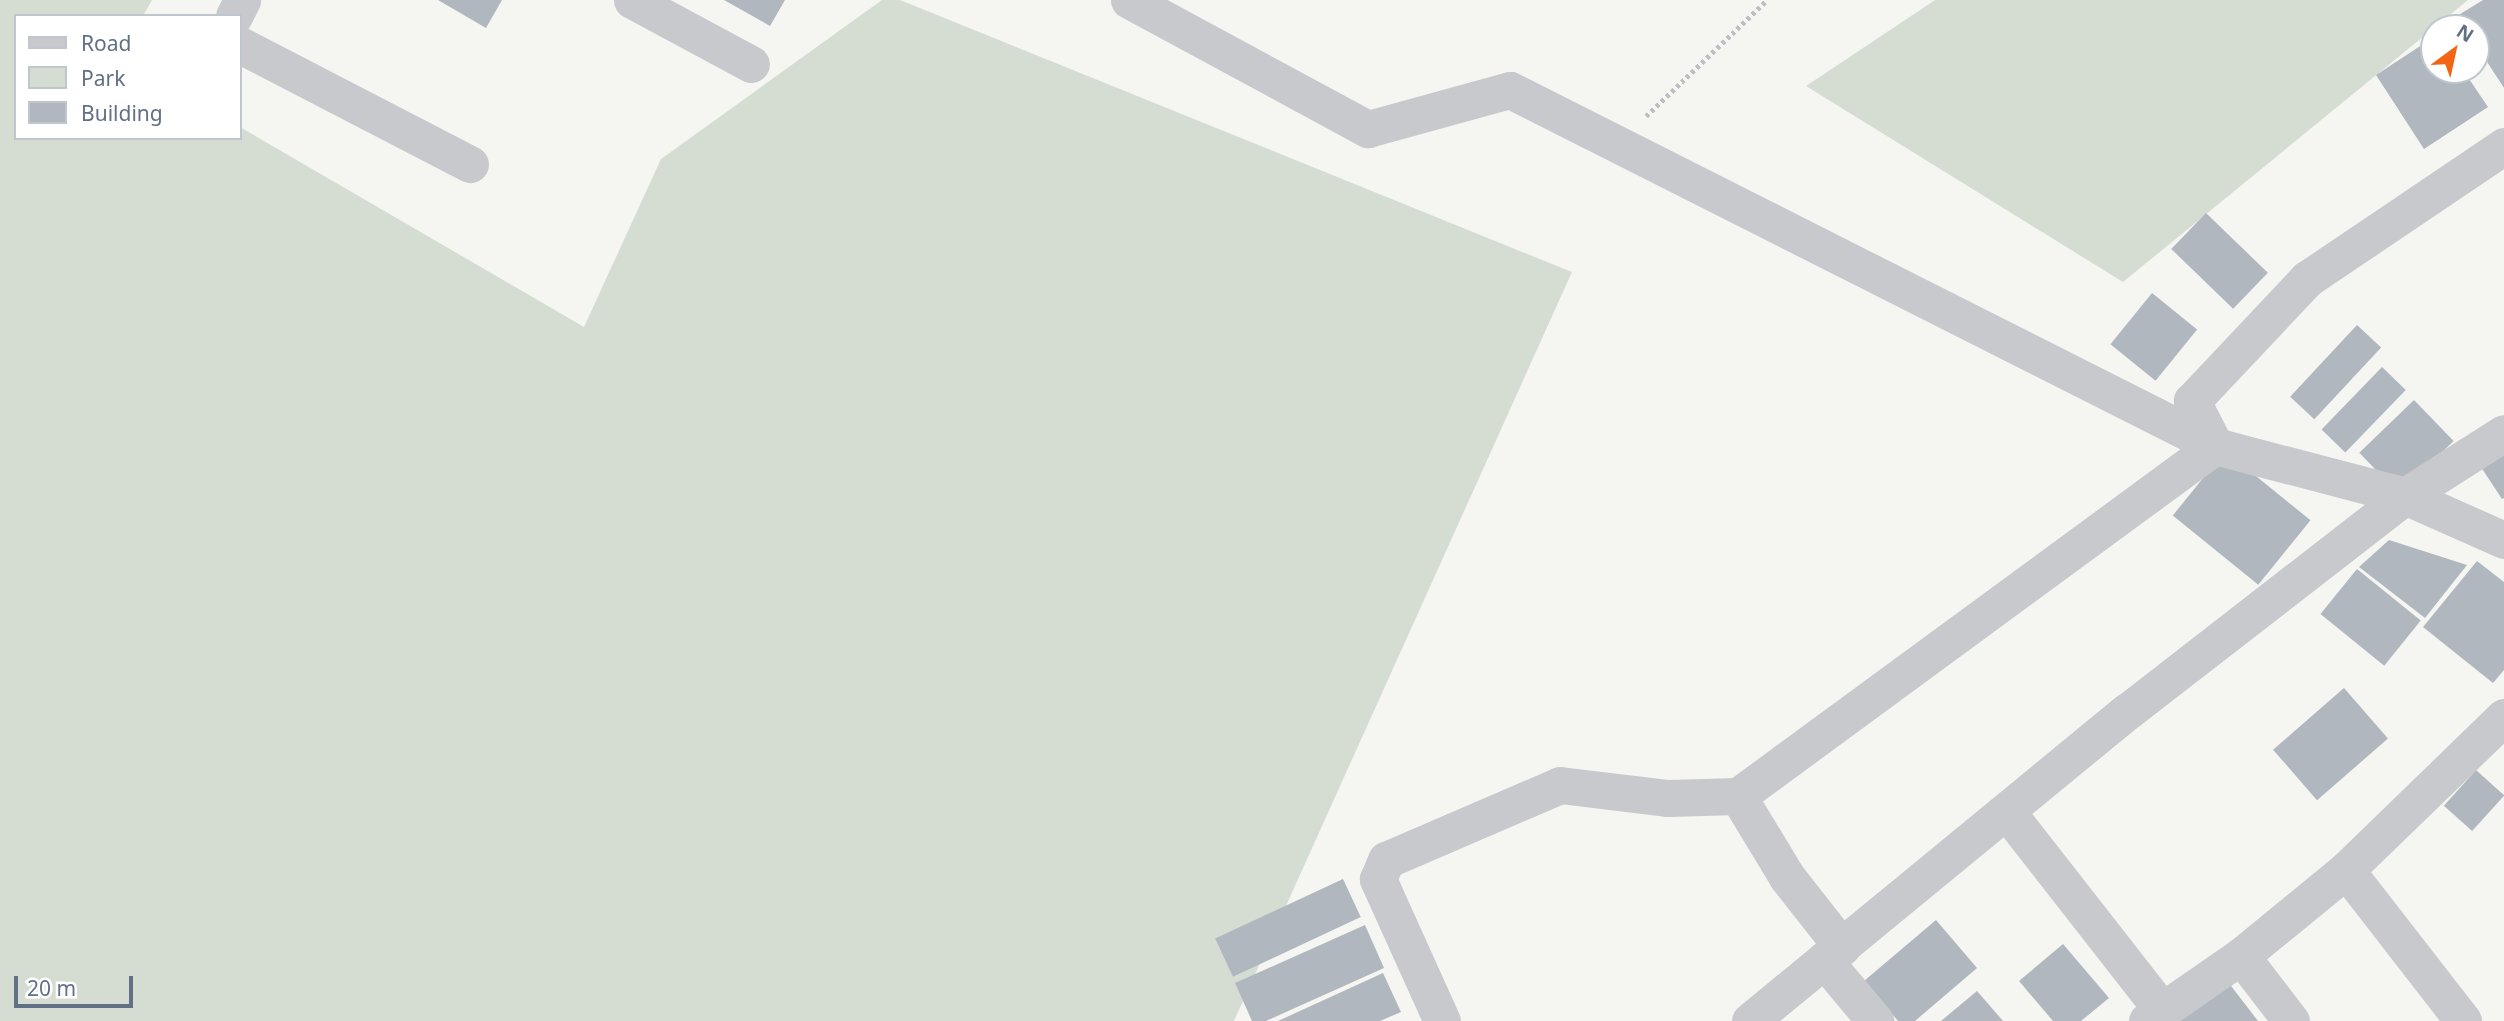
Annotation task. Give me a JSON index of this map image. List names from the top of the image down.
{
  "legend": ["Road", "Park", "Building"],
  "scale_bar": "20 m",
  "north": "top right"
}
